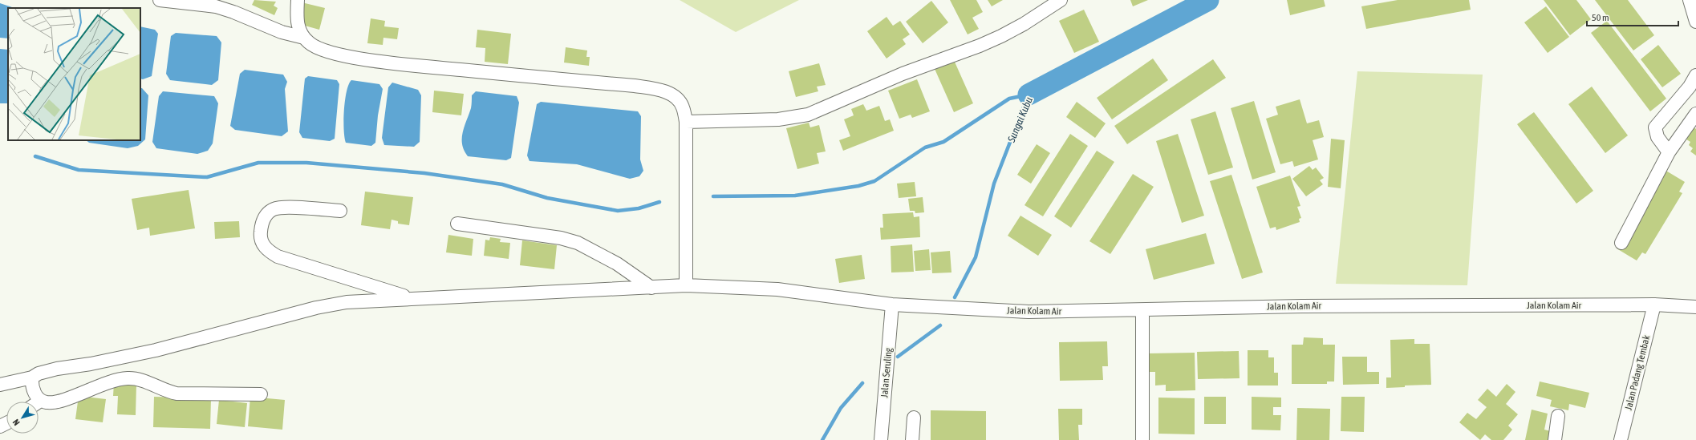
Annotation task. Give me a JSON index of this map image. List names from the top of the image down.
{
  "streets": {
    "street": ["Jalan Kolam Air", "Jalan Seruling", "Jalan Padang Tembak"]
  },
  "crossings": [
    ["Jalan Kolam Air", "Jalan Seruling"],
    ["Jalan Kolam Air", "Jalan Padang Tembak"]
  ],
  "water": ["Sungai Kubu"],
  "scale_bar": "50 m",
  "north": "bottom left"
}
